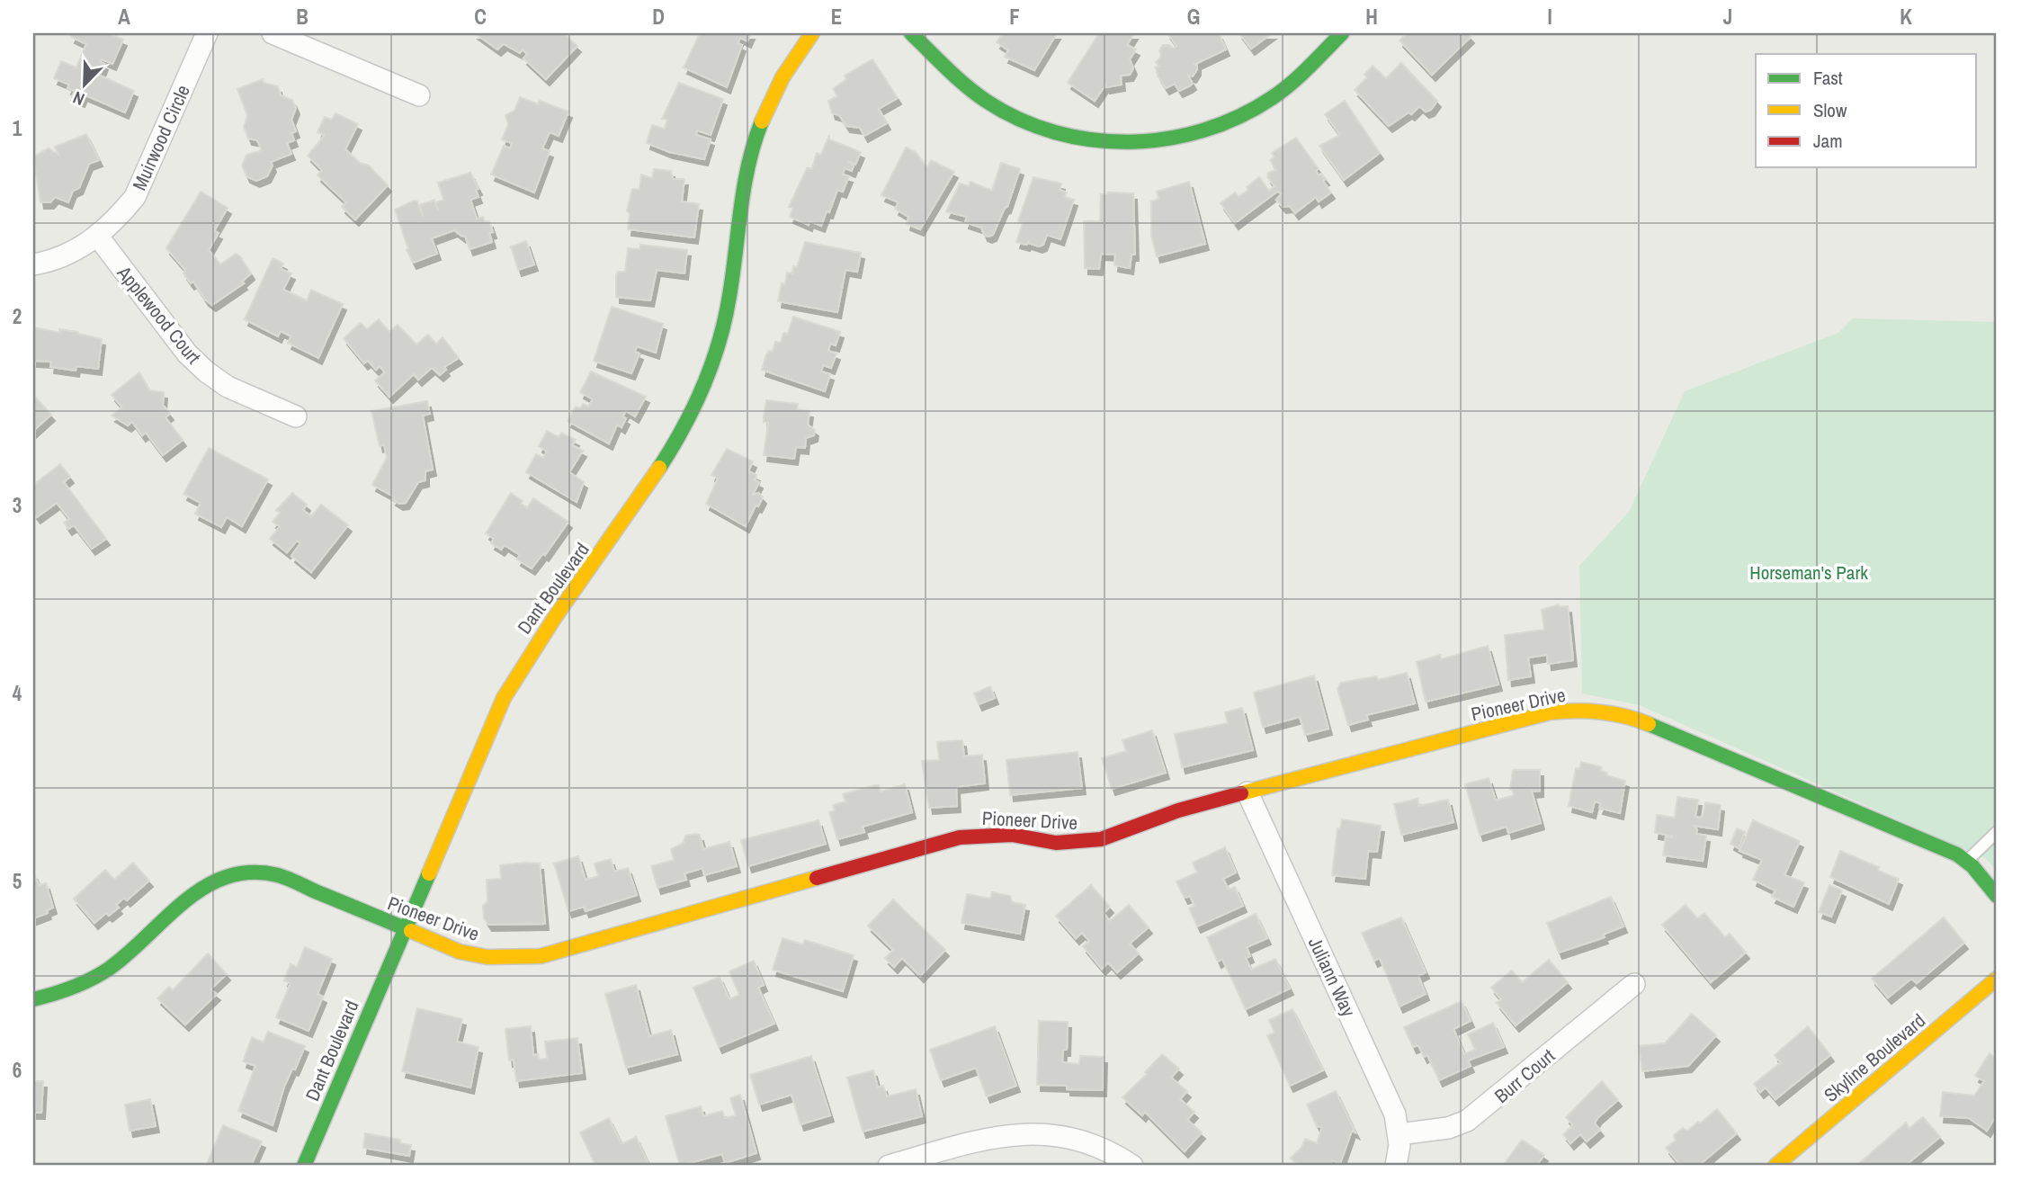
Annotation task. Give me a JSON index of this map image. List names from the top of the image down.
{
  "streets": {
    "street": [
      "Muirwood Circle",
      "Applewood Court",
      "Dant Boulevard",
      "Pioneer Drive",
      "Juliann Way",
      "Skyline Boulevard",
      "Burr Court"
    ]
  },
  "crossings": [
    ["Muirwood Circle", "Applewood Court"],
    ["Dant Boulevard", "Pioneer Drive"],
    ["Pioneer Drive", "Juliann Way"],
    ["Juliann Way", "Burr Court"]
  ],
  "parks": ["Horseman's Park"],
  "legend": ["Fast", "Slow", "Jam"],
  "north": "bottom left",
  "grid": {
    "columns": [
      "A",
      "B",
      "C",
      "D",
      "E",
      "F",
      "G",
      "H",
      "I",
      "J",
      "K"
    ],
    "rows": [
      "1",
      "2",
      "3",
      "4",
      "5",
      "6"
    ]
  }
}
